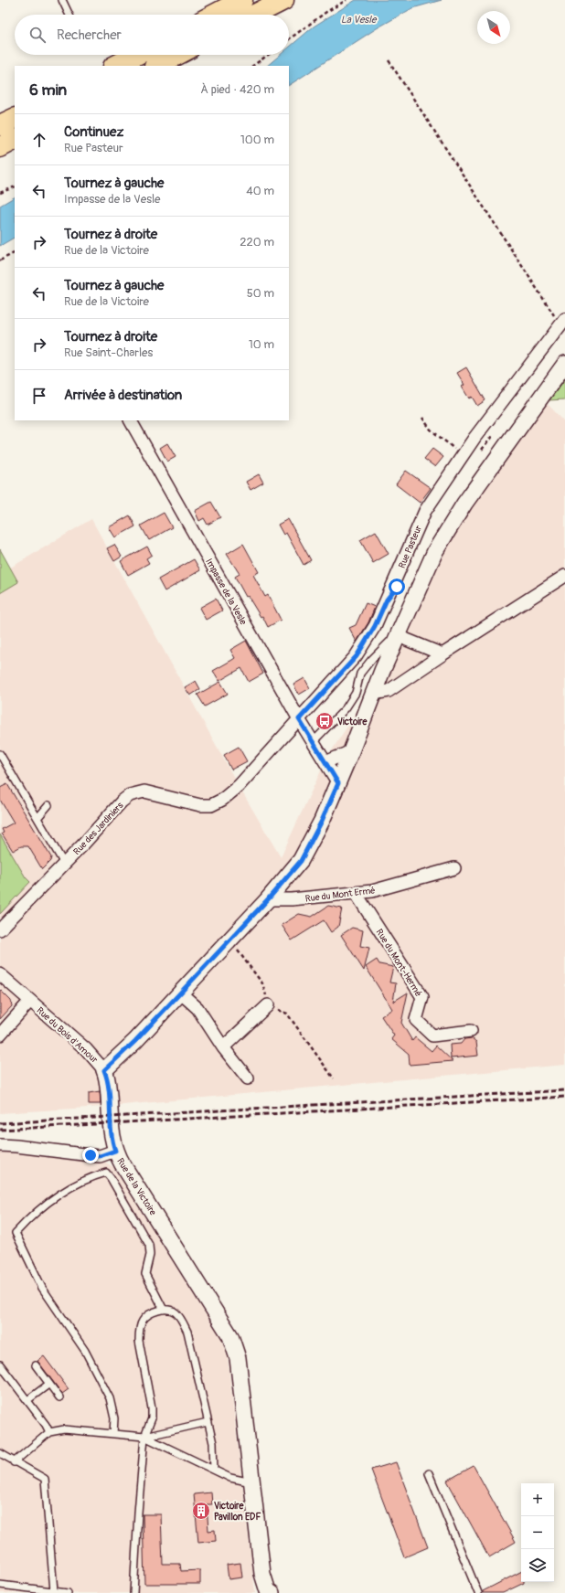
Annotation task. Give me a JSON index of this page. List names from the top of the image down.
{
  "streets": {
    "street": [
      "Rue Pasteur",
      "Impasse de la Vesle",
      "Rue des Jardiniers",
      "Rue du Mont Ermé",
      "Rue du Mont-Hermé",
      "Rue du Bois d'Amour",
      "Rue de la Victoire"
    ]
  },
  "crossings": [
    ["Rue Pasteur", "Impasse de la Vesle"],
    ["Rue Pasteur", "Rue des Jardiniers"],
    ["Rue du Mont Ermé", "Rue du Mont-Hermé"],
    ["Rue du Bois d'Amour", "Rue de la Victoire"]
  ],
  "water": ["La Vesle"],
  "places": {
    "bus stop": ["Victoire"],
    "building": ["Victoire Pavillon EDF"]
  },
  "north": "bottom right",
  "page": {
    "search": "Rechercher",
    "heading": ["6 min", "À pied · 420 m"],
    "list": [
      ["Continuez", "Rue Pasteur", "100 m"],
      ["Tournez à gauche", "Impasse de la Vesle", "40 m"],
      ["Tournez à droite", "Rue de la Victoire", "220 m"],
      ["Tournez à gauche", "Rue de la Victoire", "50 m"],
      ["Tournez à droite", "Rue Saint-Charles", "10 m"],
      "Arrivée à destination"
    ],
    "map_buttons": ["+", "−"]
  }
}
